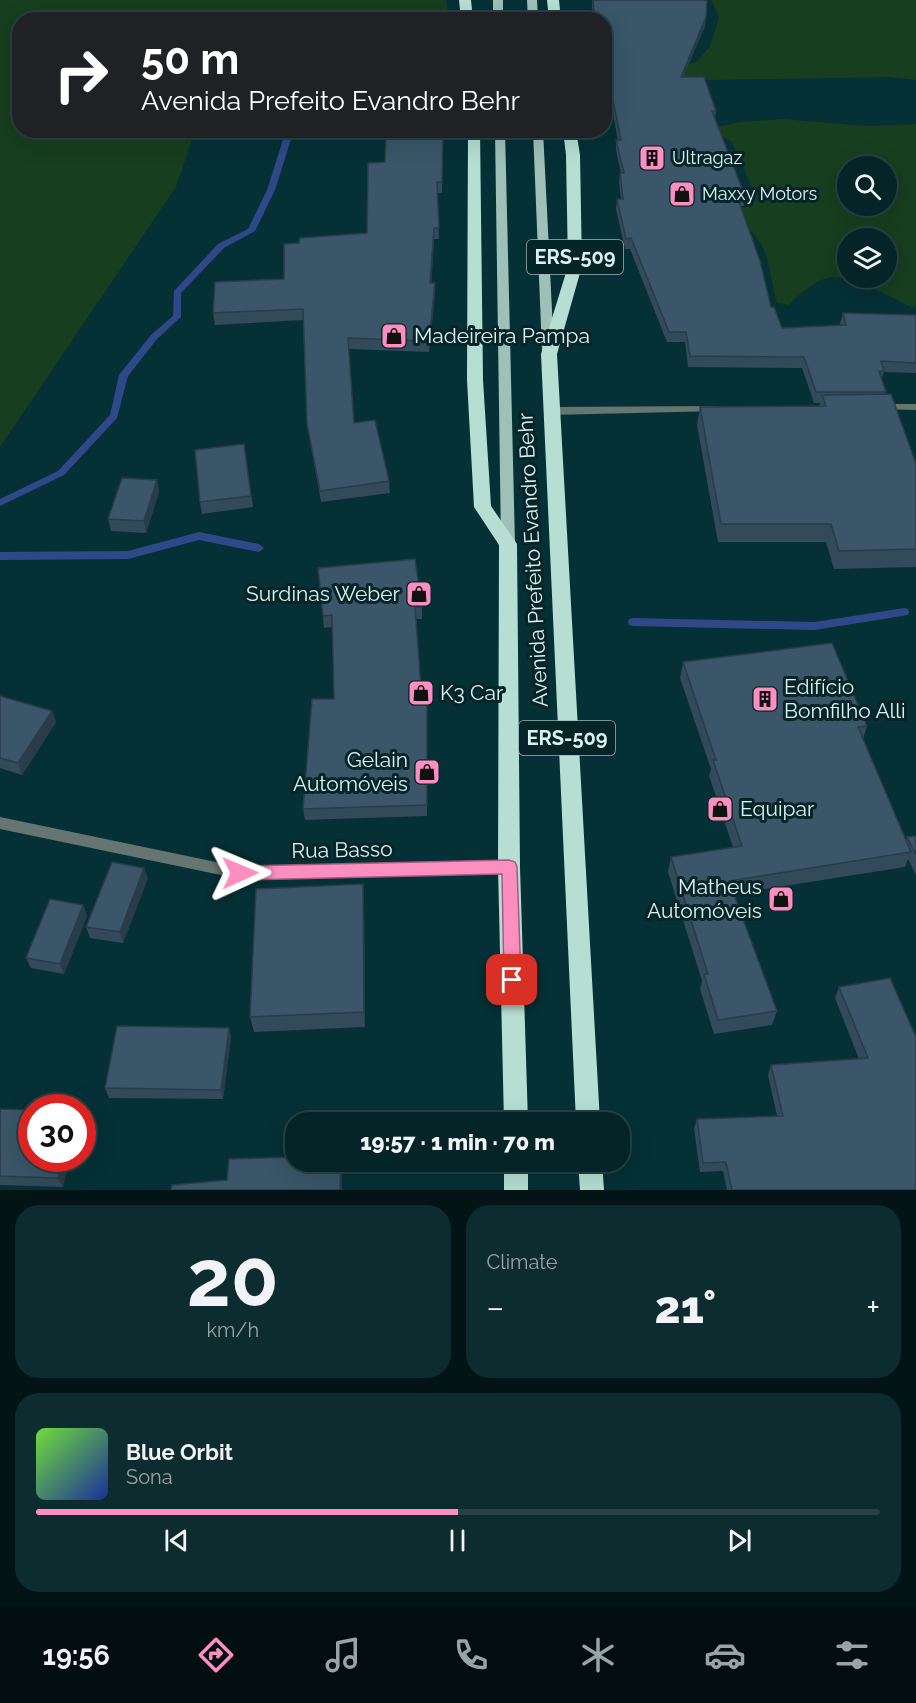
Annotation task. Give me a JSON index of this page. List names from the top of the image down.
{
  "streets": {
    "highway": ["ERS-509", "Avenida Prefeito Evandro Behr"],
    "street": ["Rua Basso"]
  },
  "crossings": [
    ["Avenida Prefeito Evandro Behr", "Rua Basso"]
  ],
  "places": {
    "building": ["Ultragaz", "Edifício Bomfilho Alli"],
    "shop": [
      "Maxxy Motors",
      "Madeireira Pampa",
      "Surdinas Weber",
      "K3 Car",
      "Gelain Automóveis",
      "Equipar",
      "Matheus Automóveis"
    ]
  },
  "page": {
    "turn": ["50 m", "Avenida Prefeito Evandro Behr"],
    "limit": "30",
    "trip": "19:57 · 1 min · 70 m",
    "tile": [
      ["20", "km/h"],
      "Climate"
    ],
    "heat": ["−", "21°", "+"],
    "song": ["Blue Orbit", "Sona"],
    "tabs": "19:56"
  }
}
